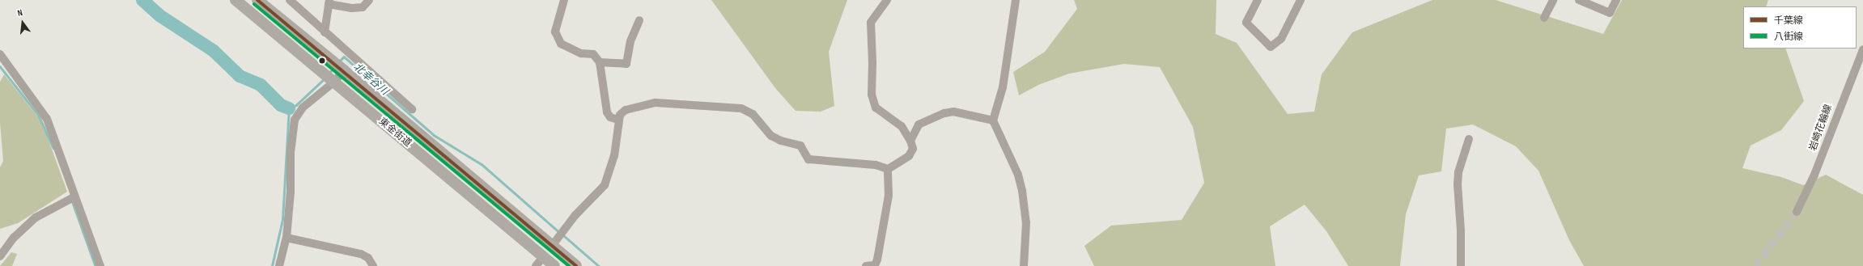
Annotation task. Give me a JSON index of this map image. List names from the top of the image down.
{
  "streets": {
    "highway": ["東金街道"],
    "street": ["岩崎花輪線"]
  },
  "water": ["北幸谷川"],
  "lines": ["transit line 千葉線", "transit line 八街線"],
  "legend": ["千葉線", "八街線"],
  "north": "top"
}
